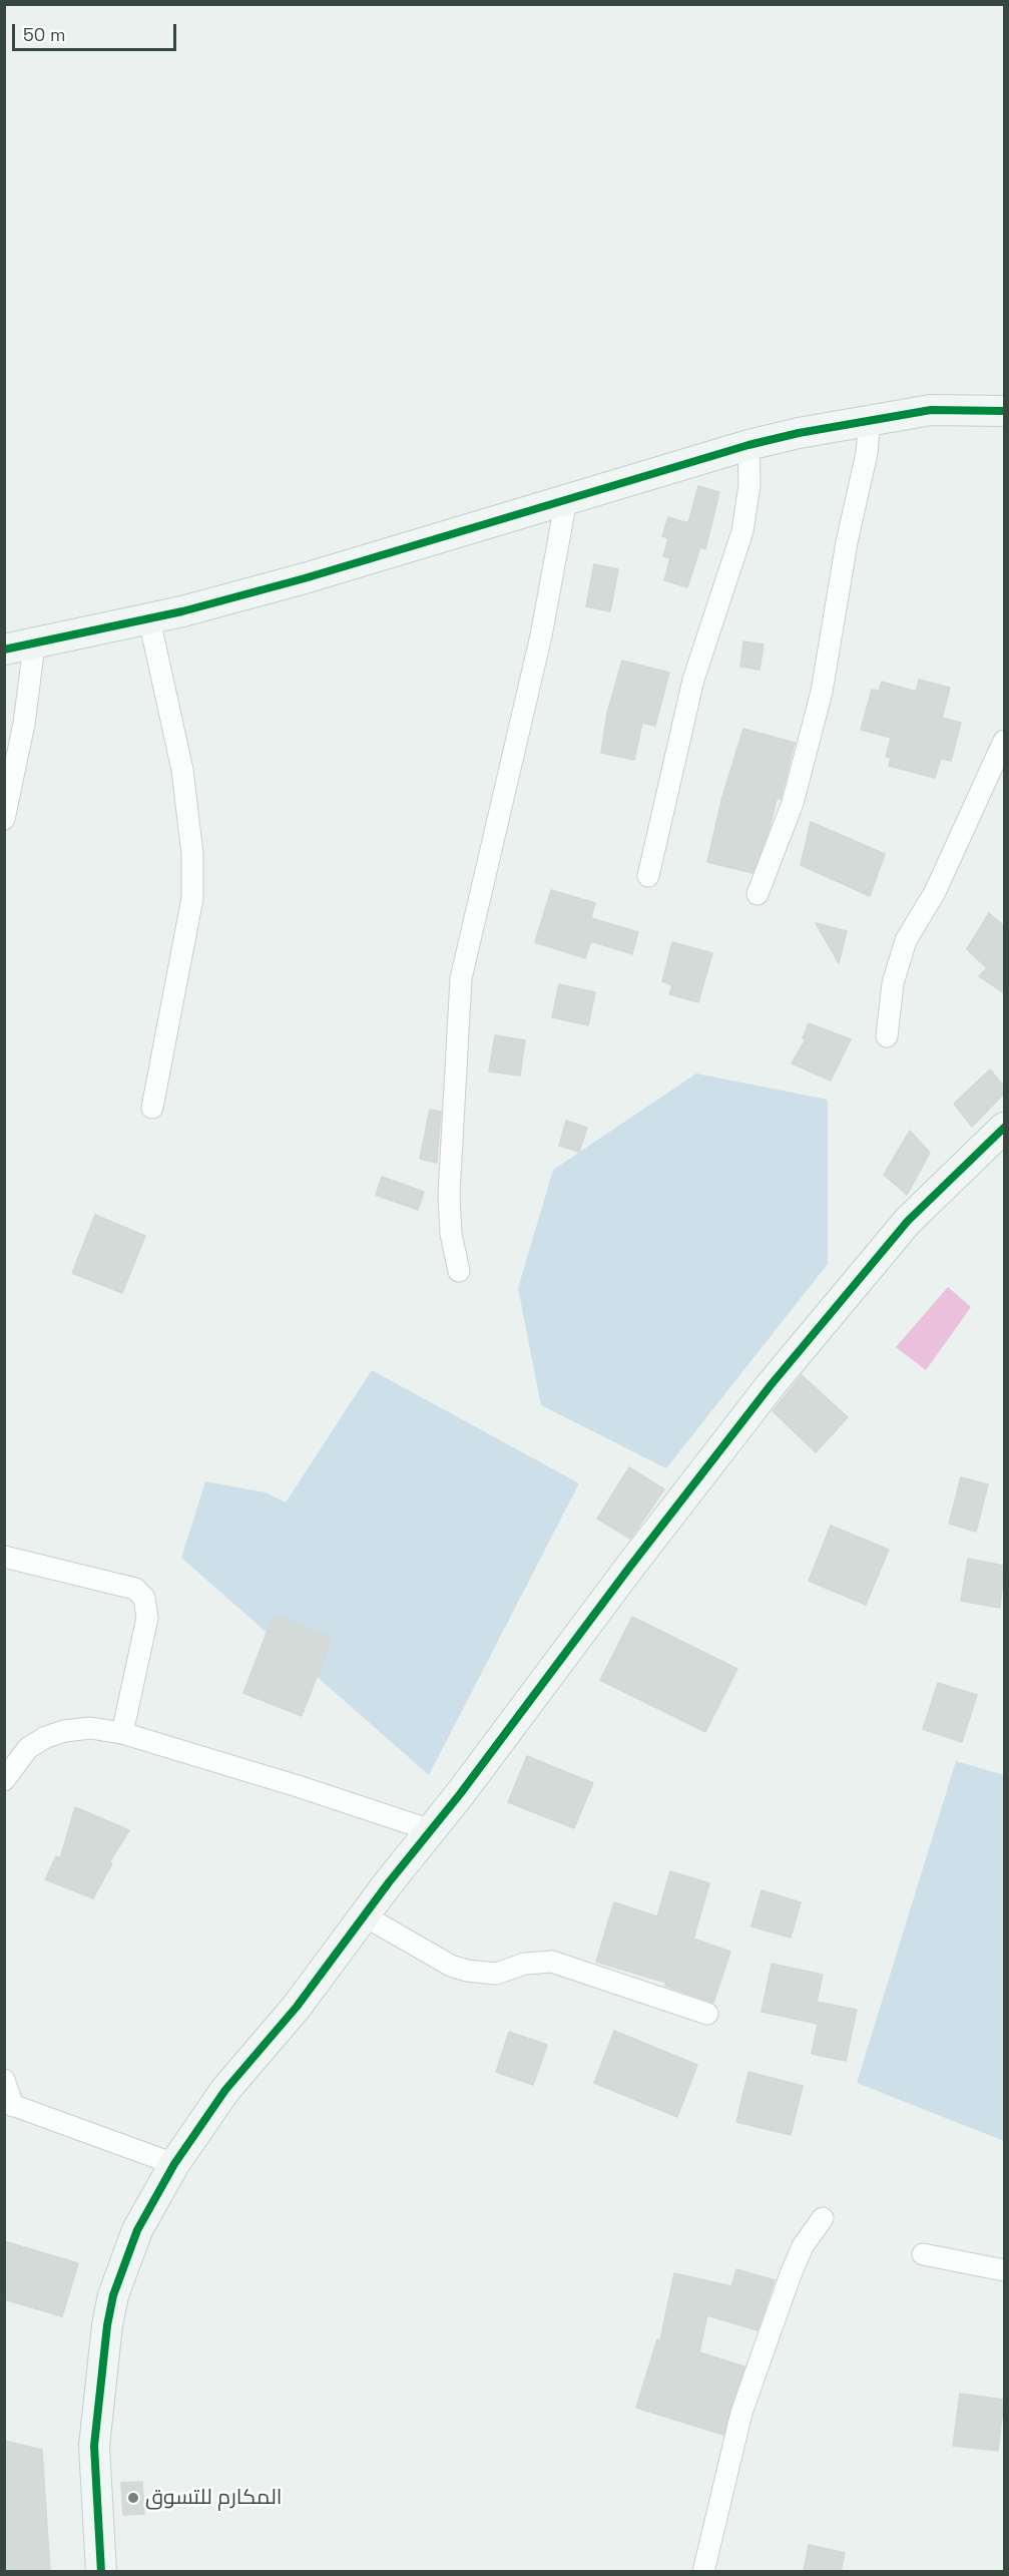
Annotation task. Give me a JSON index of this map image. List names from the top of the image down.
{
  "places": ["المكارم للتسوق"],
  "scale_bar": "50 m"
}
